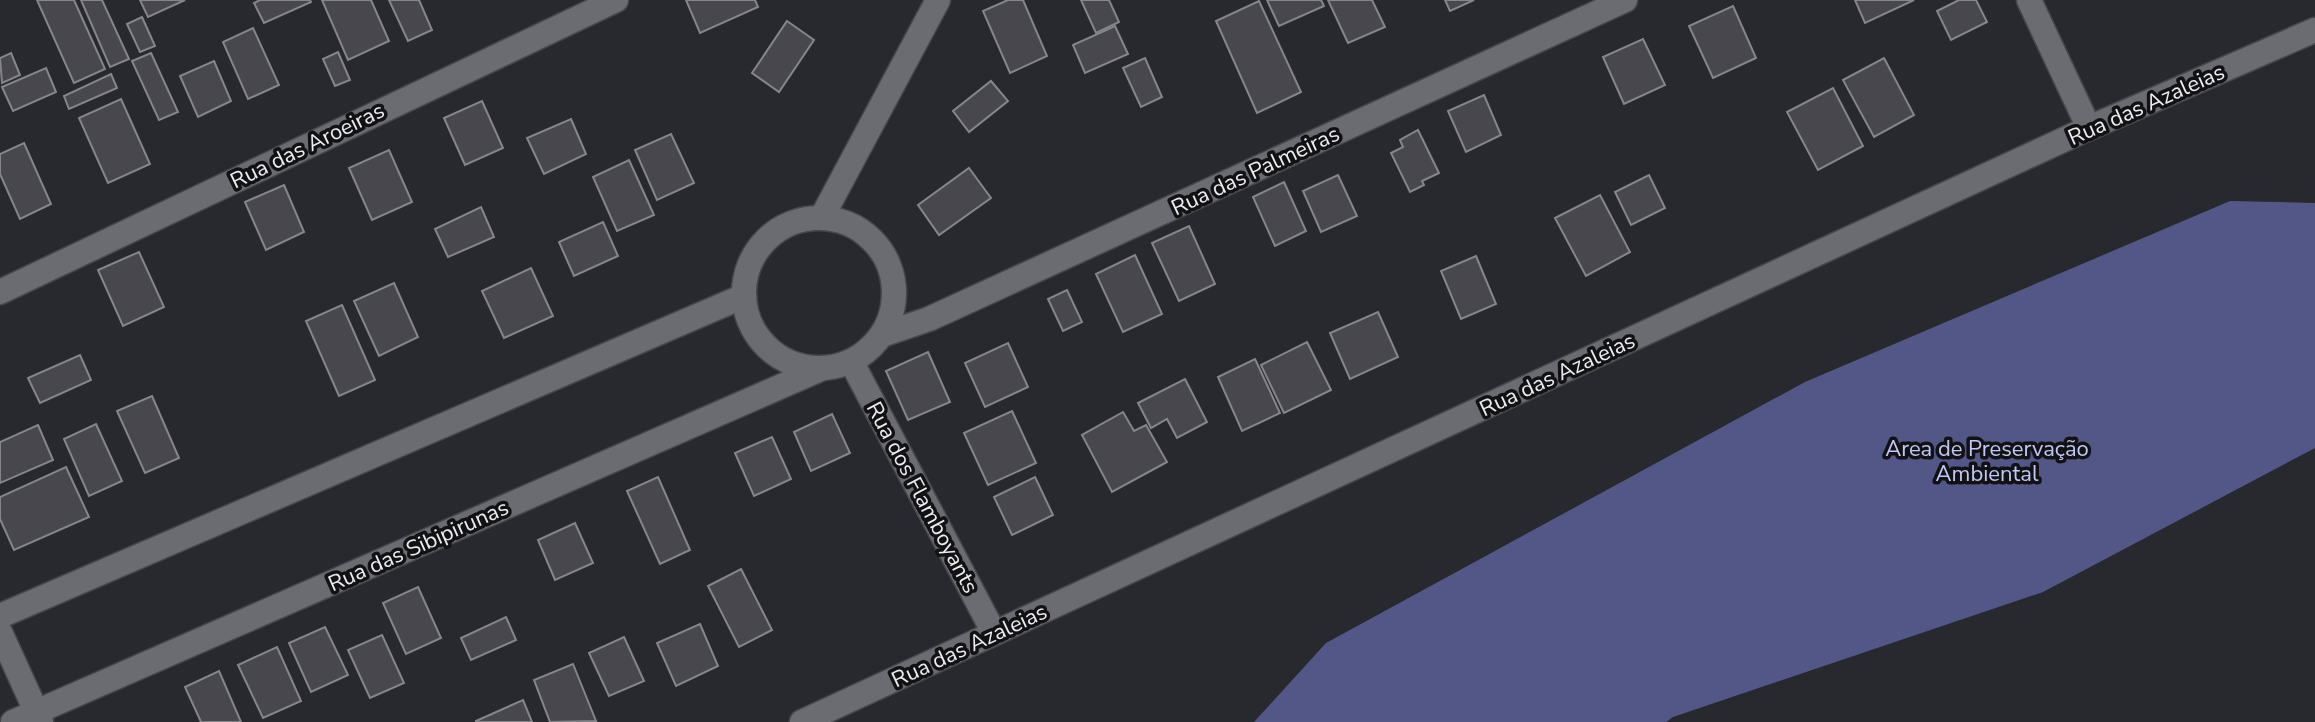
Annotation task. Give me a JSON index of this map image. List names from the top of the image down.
{
  "streets": {
    "street": [
      "Rua das Azaleias",
      "Rua das Aroeiras",
      "Rua das Palmeiras",
      "Rua dos Flamboyants",
      "Rua das Sibipirunas"
    ]
  },
  "crossings": [
    ["Rua das Azaleias", "Rua dos Flamboyants"],
    ["Rua das Palmeiras", "Rua dos Flamboyants"],
    ["Rua das Palmeiras", "Rua das Sibipirunas"],
    ["Rua dos Flamboyants", "Rua das Sibipirunas"]
  ],
  "parks": ["Area de Preservação Ambiental"]
}
